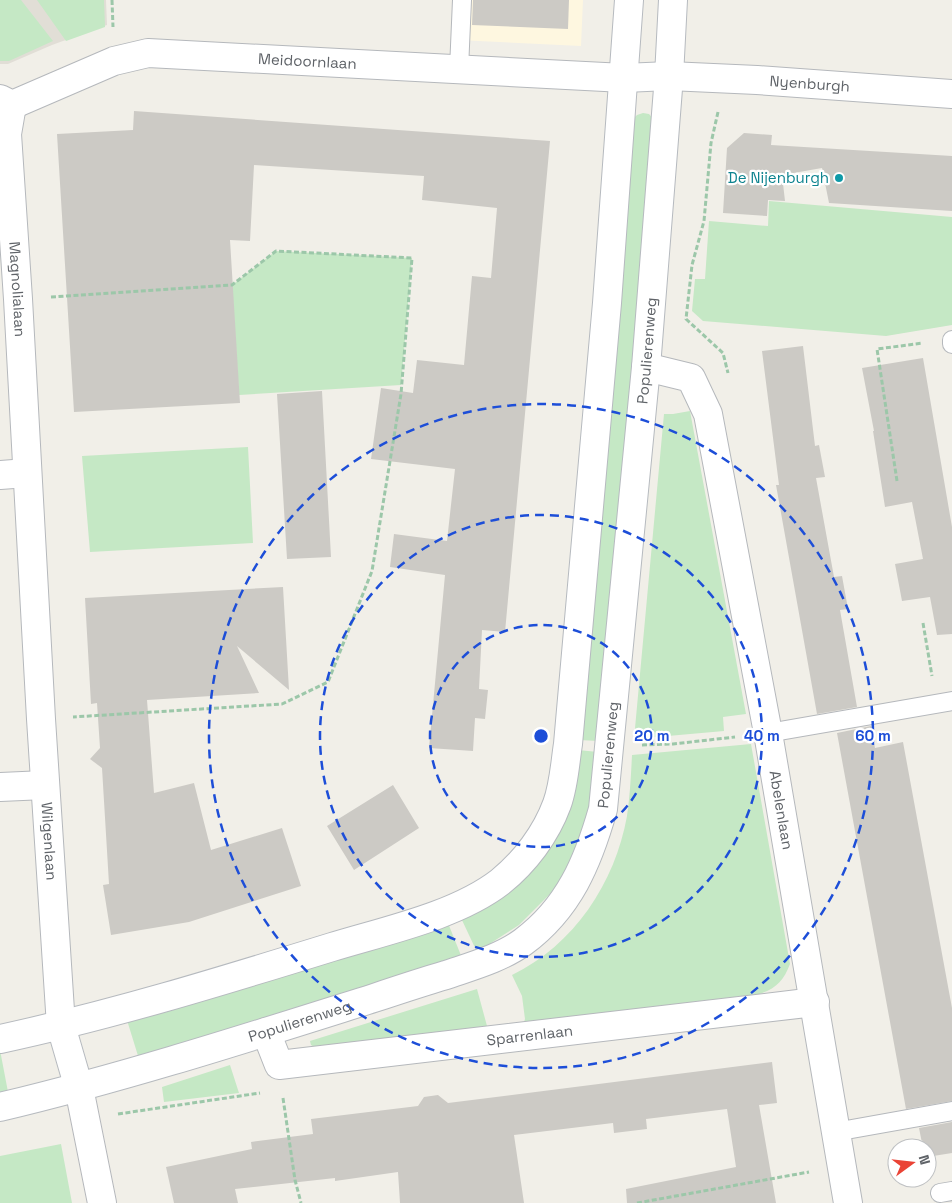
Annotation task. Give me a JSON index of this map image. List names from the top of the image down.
{
  "streets": {
    "street": [
      "Meidoornlaan",
      "Nyenburgh",
      "Magnolialaan",
      "Populierenweg",
      "Abelenlaan",
      "Wilgenlaan",
      "Sparrenlaan"
    ]
  },
  "crossings": [
    ["Meidoornlaan", "Nyenburgh"],
    ["Meidoornlaan", "Magnolialaan"],
    ["Nyenburgh", "Populierenweg"],
    ["Magnolialaan", "Wilgenlaan"],
    ["Populierenweg", "Abelenlaan"],
    ["Populierenweg", "Wilgenlaan"],
    ["Abelenlaan", "Sparrenlaan"]
  ],
  "places": ["De Nijenburgh"],
  "north": "right",
  "rings": ["20 m", "40 m", "60 m"]
}
